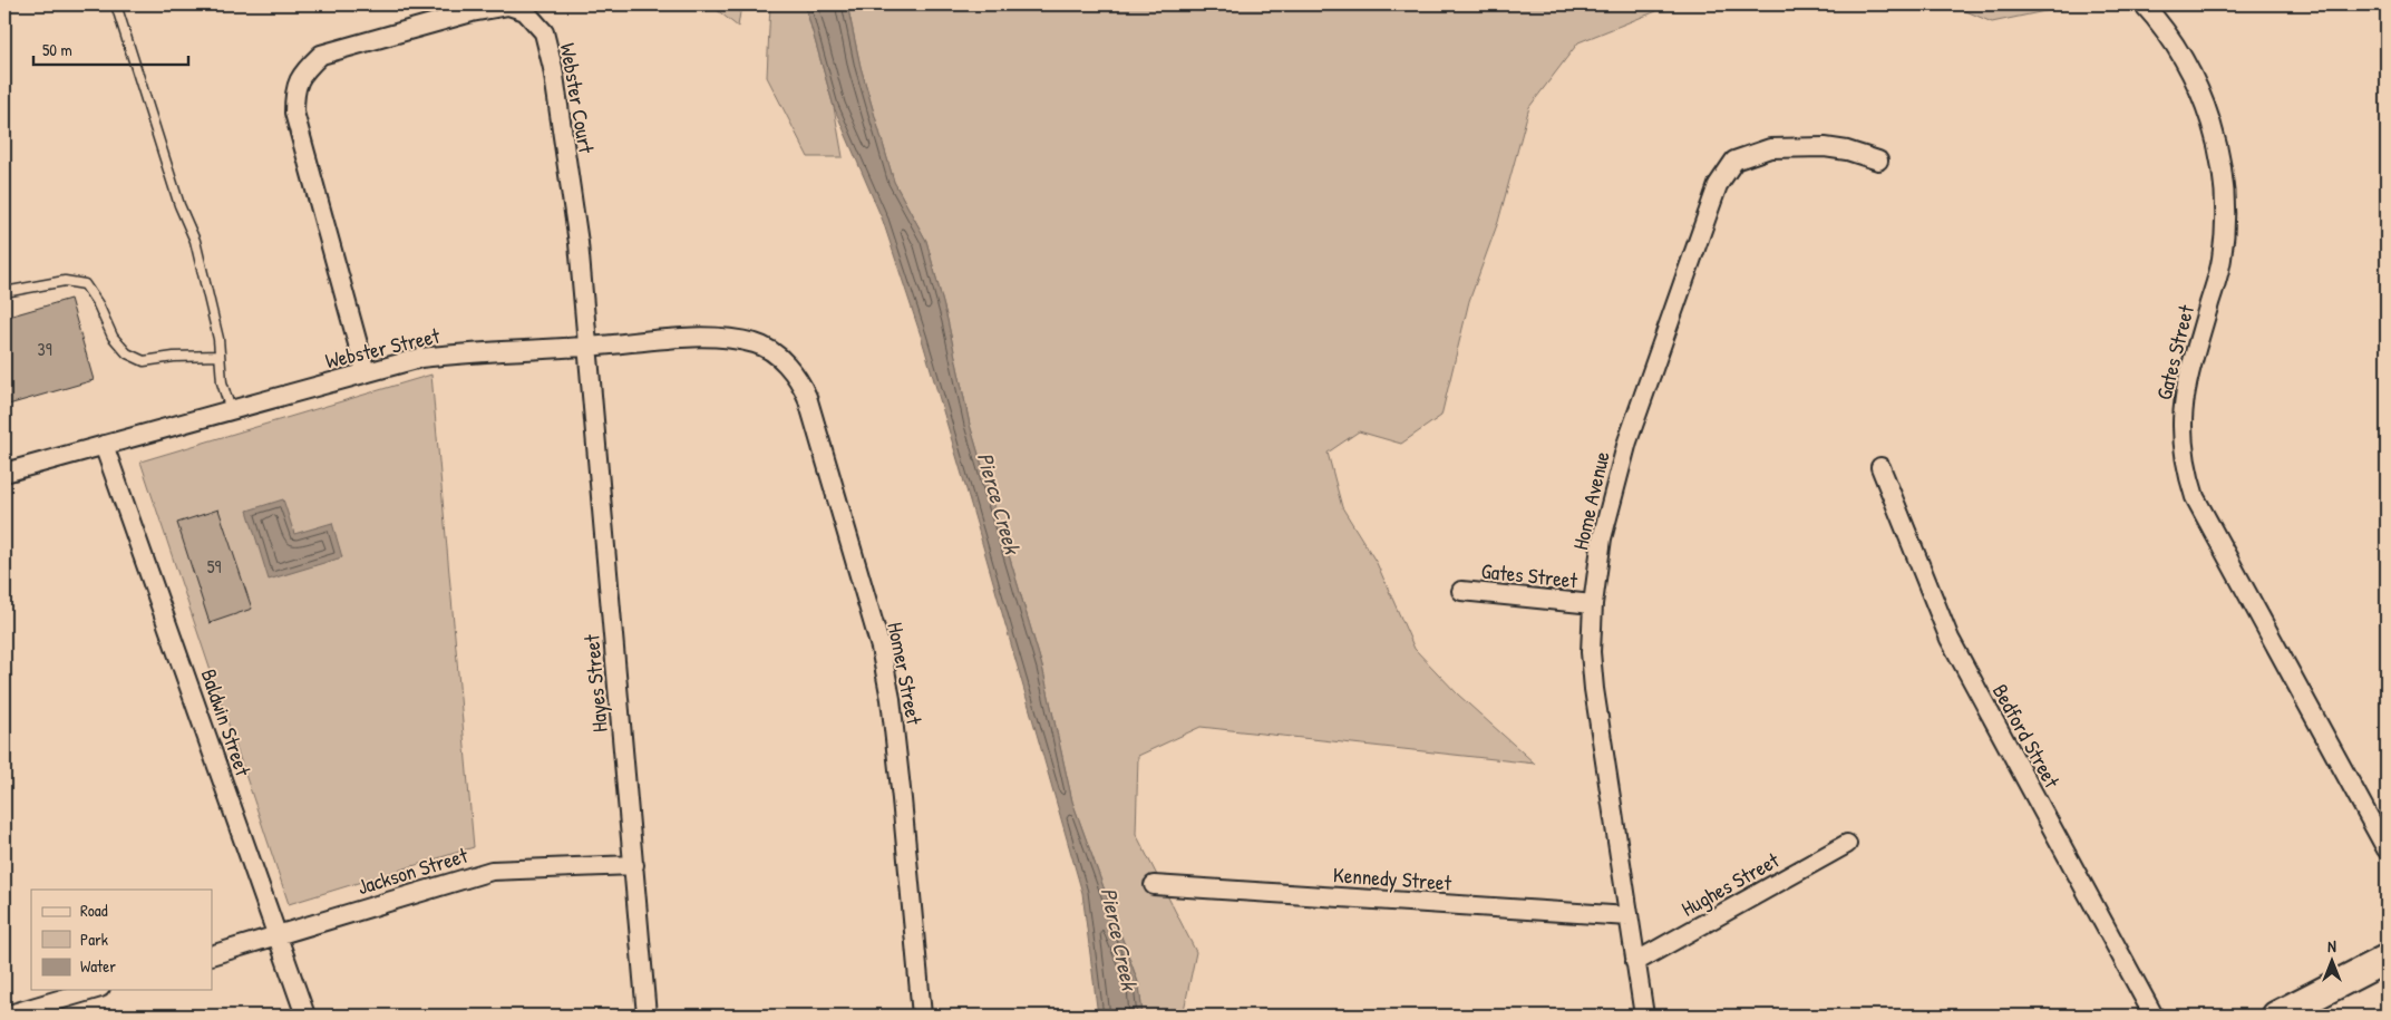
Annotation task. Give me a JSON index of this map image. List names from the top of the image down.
{
  "streets": {
    "street": [
      "Webster Court",
      "Webster Street",
      "Gates Street",
      "Home Avenue",
      "Homer Street",
      "Hayes Street",
      "Baldwin Street",
      "Bedford Street",
      "Jackson Street",
      "Kennedy Street",
      "Hughes Street"
    ]
  },
  "crossings": [
    ["Webster Court", "Webster Street"],
    ["Webster Court", "Hayes Street"],
    ["Webster Street", "Homer Street"],
    ["Webster Street", "Hayes Street"],
    ["Webster Street", "Baldwin Street"],
    ["Gates Street", "Home Avenue"],
    ["Home Avenue", "Kennedy Street"],
    ["Home Avenue", "Hughes Street"],
    ["Hayes Street", "Jackson Street"],
    ["Baldwin Street", "Jackson Street"]
  ],
  "water": ["Pierce Creek"],
  "house_numbers": ["39", "59"],
  "legend": ["Road", "Park", "Water"],
  "scale_bar": "50 m",
  "north": "top"
}
